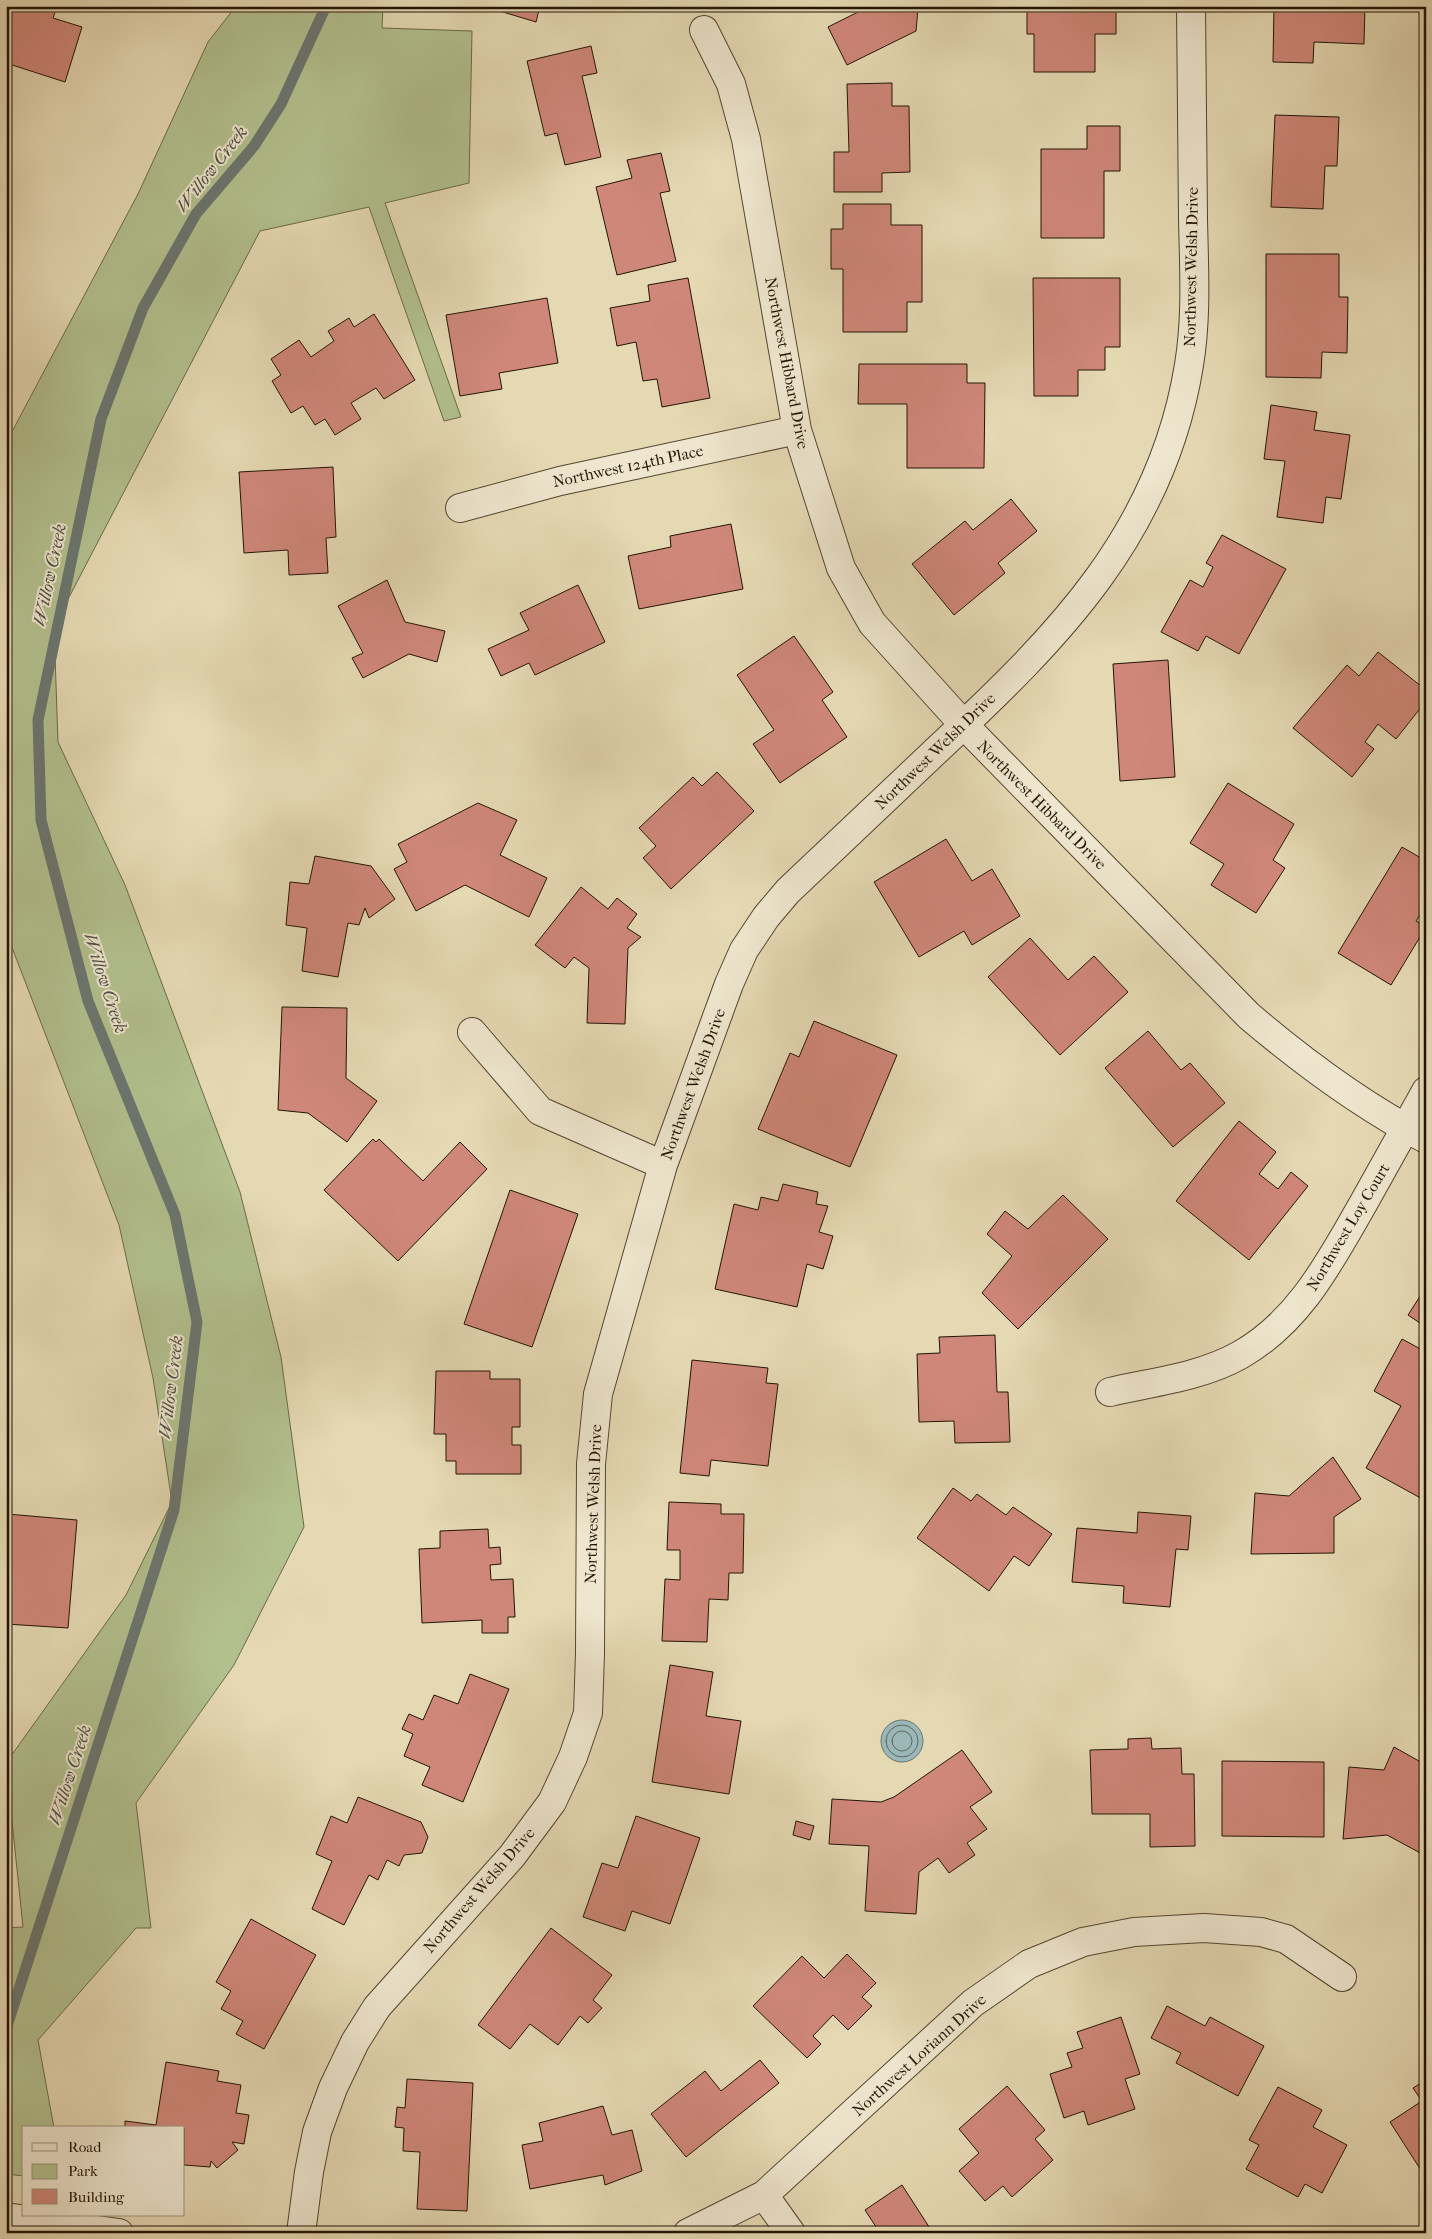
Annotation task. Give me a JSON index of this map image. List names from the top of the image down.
{
  "streets": {
    "street": [
      "Northwest Welsh Drive",
      "Northwest Hibbard Drive",
      "Northwest 124th Place",
      "Northwest Loy Court",
      "Northwest Loriann Drive"
    ]
  },
  "crossings": [
    ["Northwest Welsh Drive", "Northwest Hibbard Drive"],
    ["Northwest Hibbard Drive", "Northwest 124th Place"],
    ["Northwest Hibbard Drive", "Northwest Loy Court"]
  ],
  "water": ["Willow Creek"],
  "legend": ["Road", "Park", "Building"]
}
